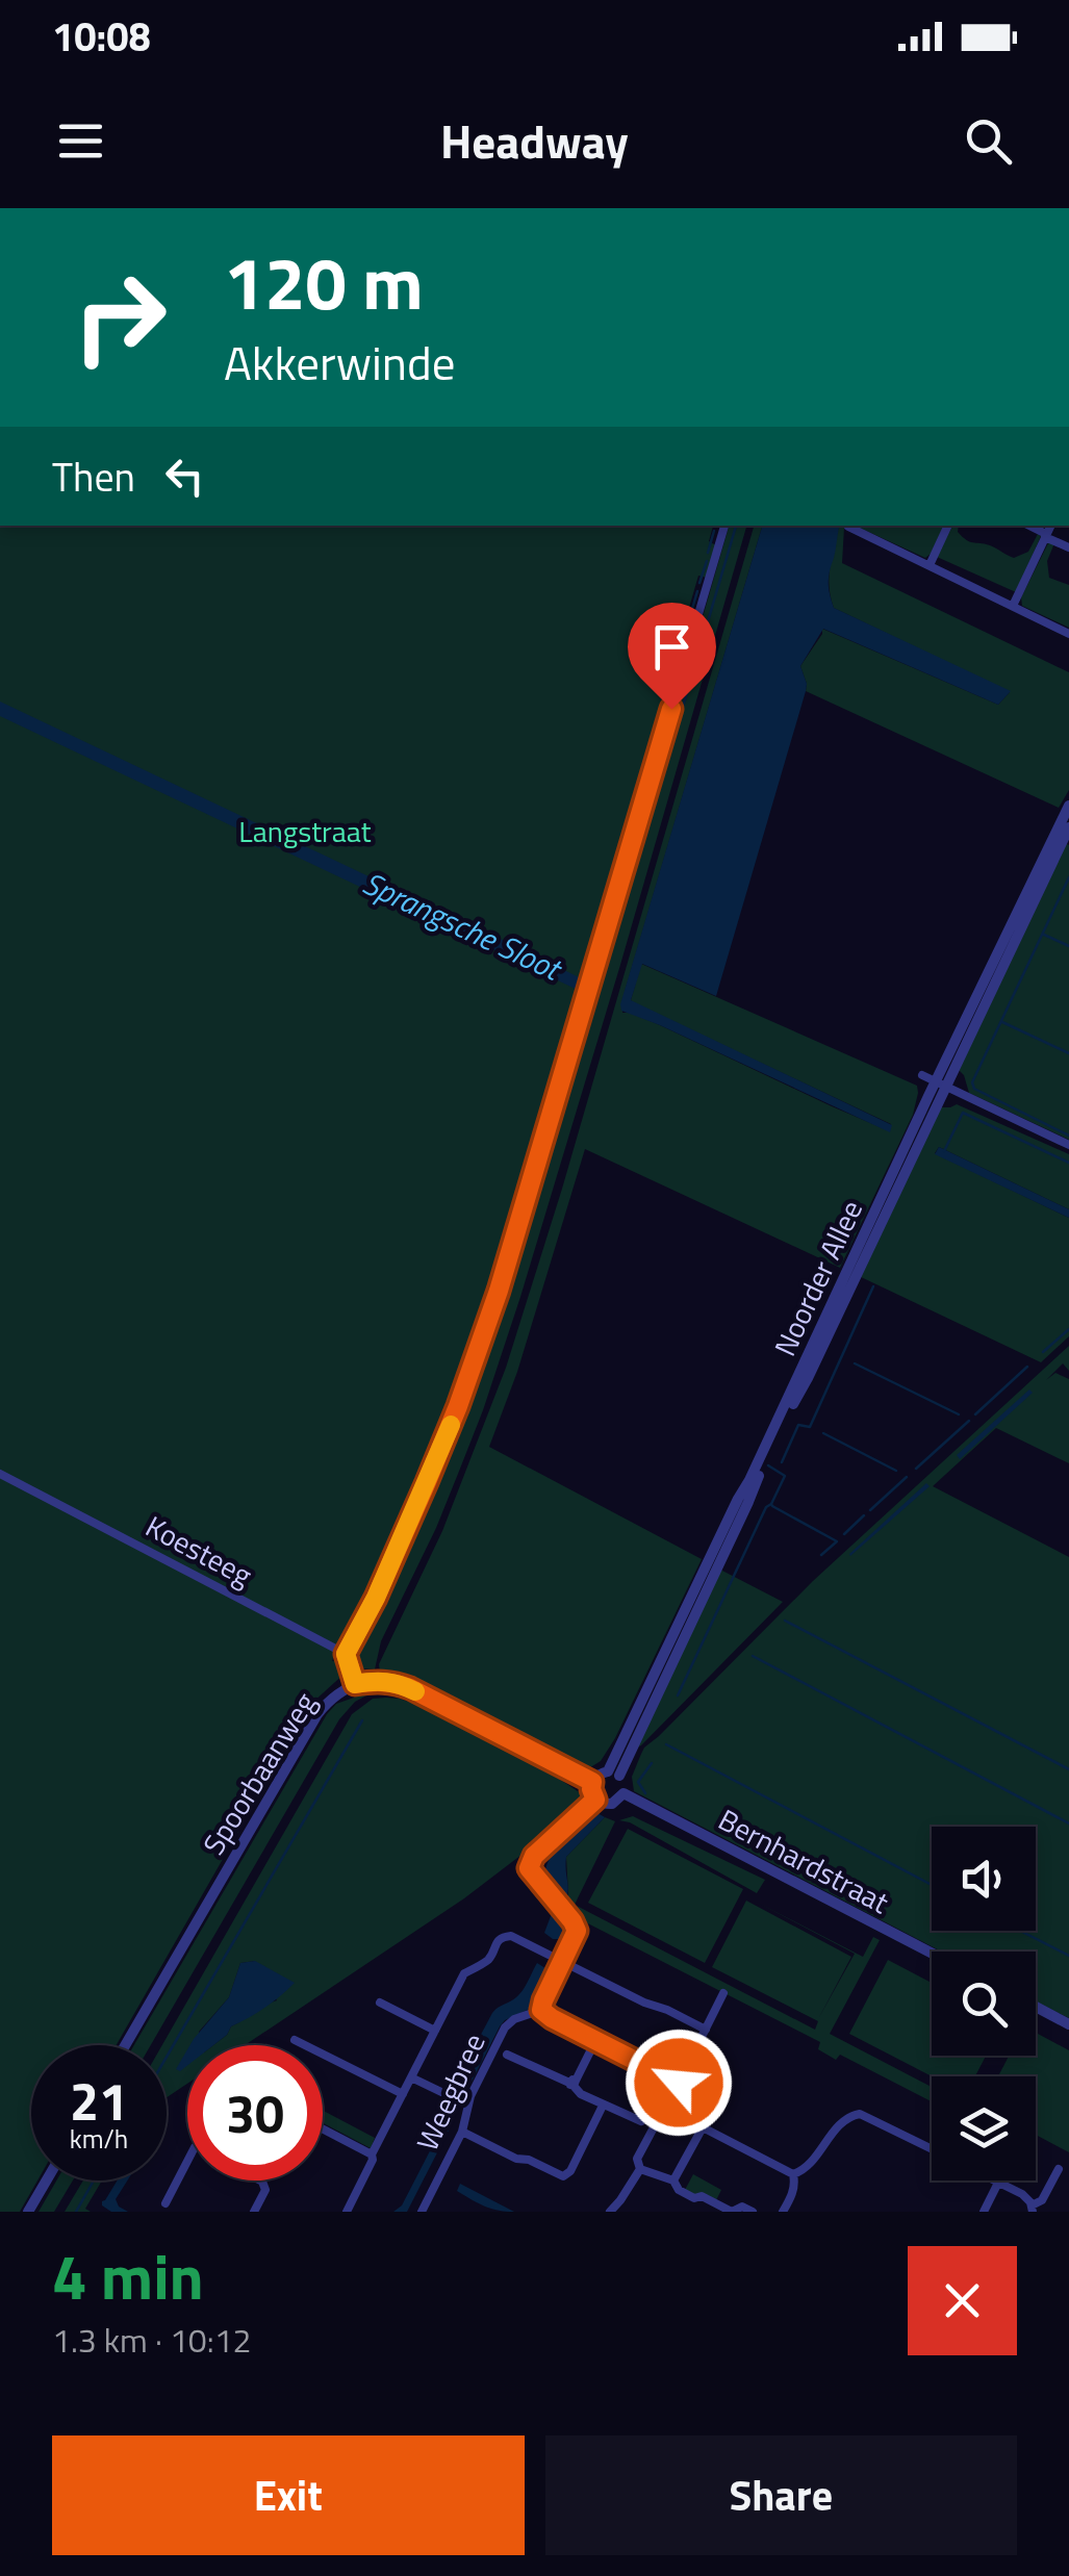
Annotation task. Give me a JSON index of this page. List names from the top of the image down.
{
  "streets": {
    "street": [
      "Noorder Allee",
      "Koesteeg",
      "Spoorbaanweg",
      "Bernhardstraat",
      "Weegbree"
    ]
  },
  "crossings": [
    ["Noorder Allee", "Spoorbaanweg"],
    ["Noorder Allee", "Bernhardstraat"],
    ["Spoorbaanweg", "Bernhardstraat"]
  ],
  "water": ["Sprangsche Sloot"],
  "parks": ["Langstraat"],
  "page": {
    "status": "10:08",
    "header": "Headway",
    "turn": ["120 m", "Akkerwinde"],
    "then": "Then",
    "speed": "21 km/h",
    "limit": "30",
    "heading": ["4 min", "1.3 km · 10:12"],
    "buttons": ["Exit", "Share"]
  }
}
